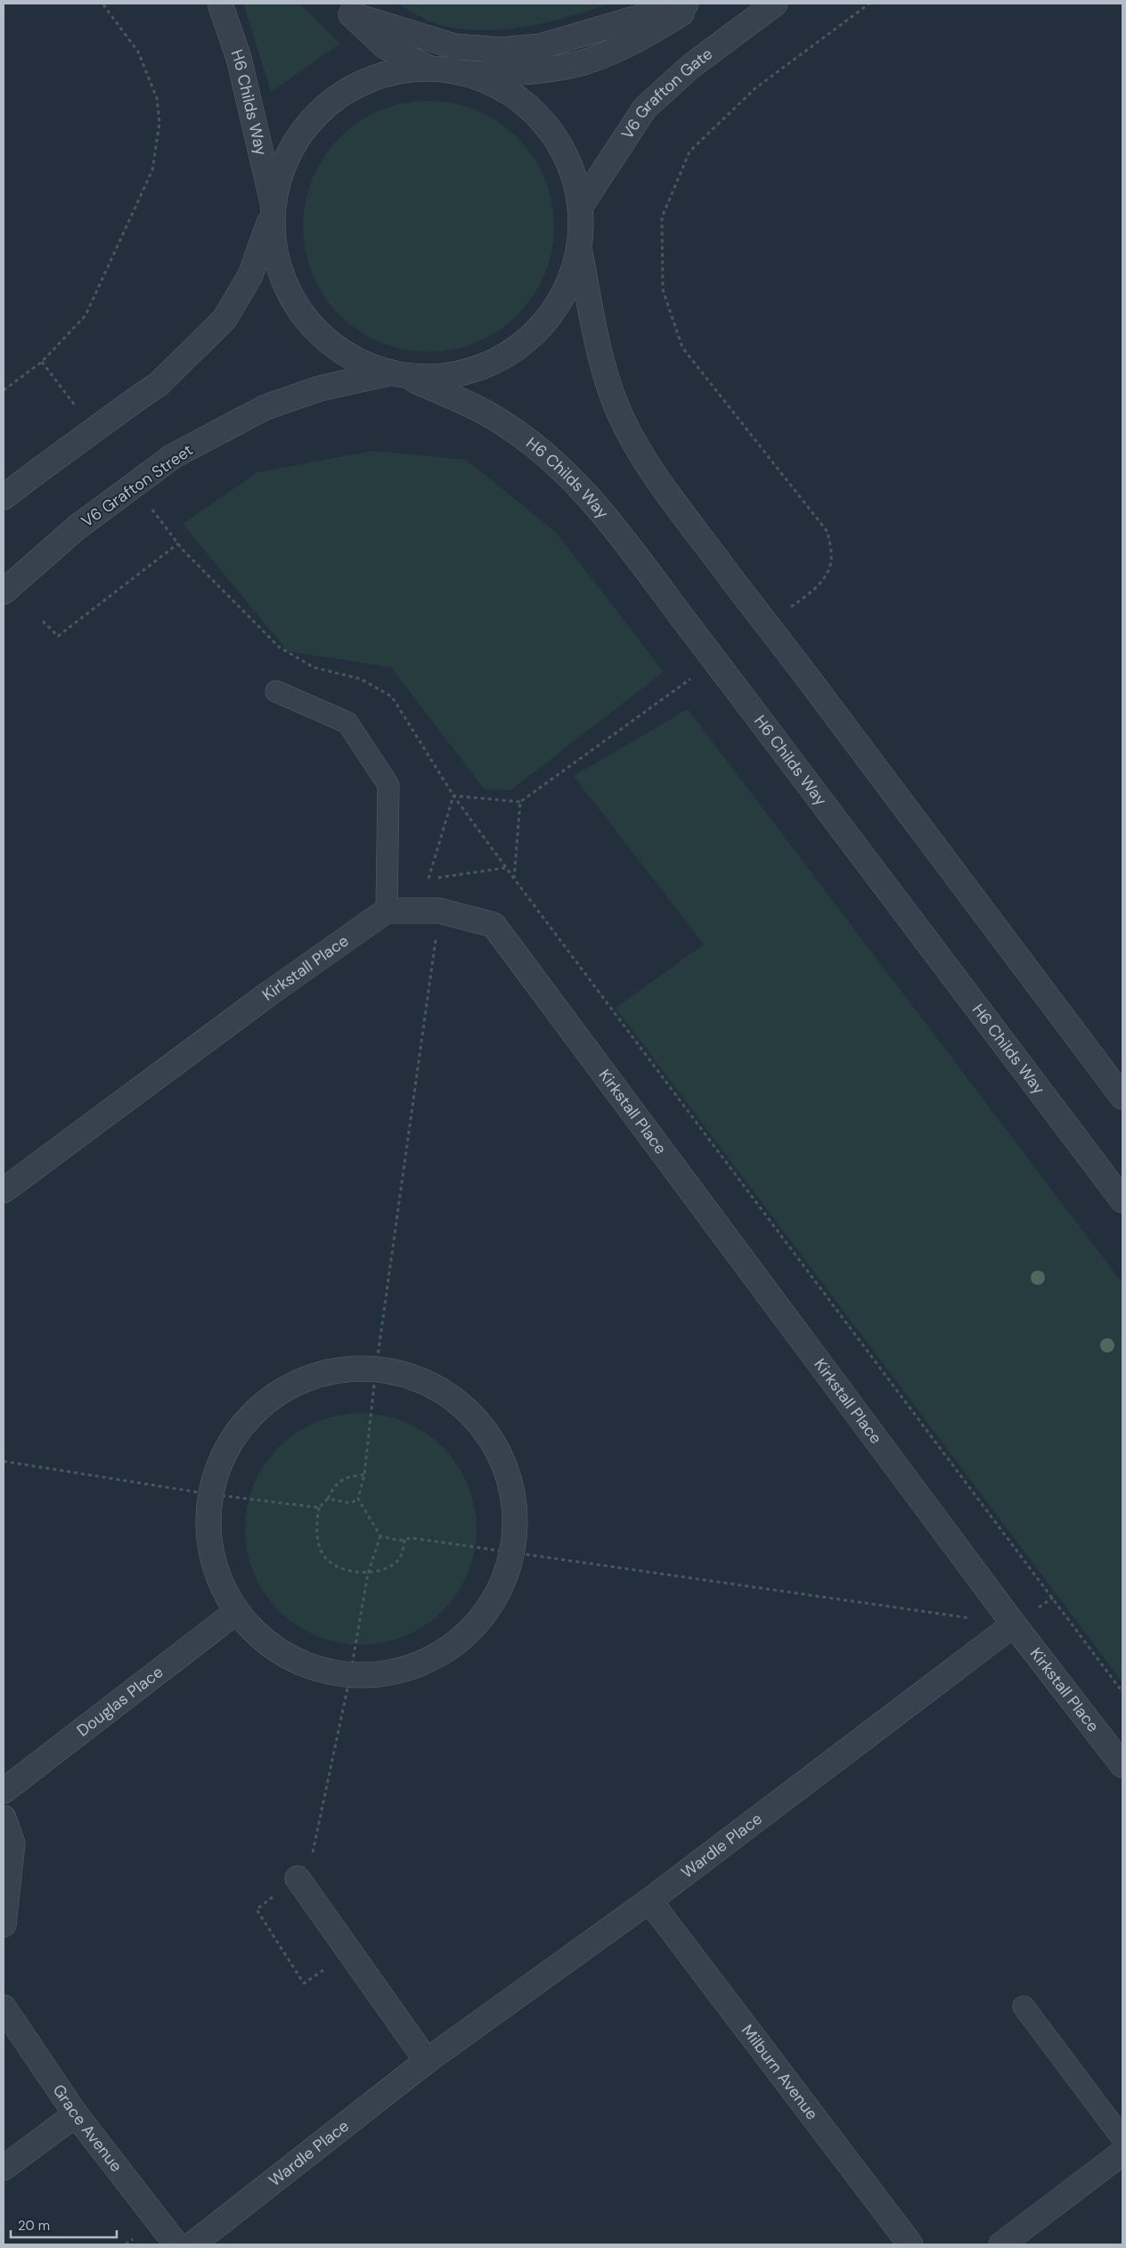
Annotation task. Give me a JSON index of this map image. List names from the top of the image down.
{
  "streets": {
    "street": [
      "V6 Grafton Gate",
      "H6 Childs Way",
      "V6 Grafton Street",
      "Kirkstall Place",
      "Douglas Place",
      "Wardle Place",
      "Milburn Avenue",
      "Grace Avenue"
    ]
  },
  "crossings": [
    ["H6 Childs Way", "V6 Grafton Street"],
    ["Kirkstall Place", "Wardle Place"],
    ["Wardle Place", "Milburn Avenue"]
  ],
  "scale_bar": "20 m"
}
